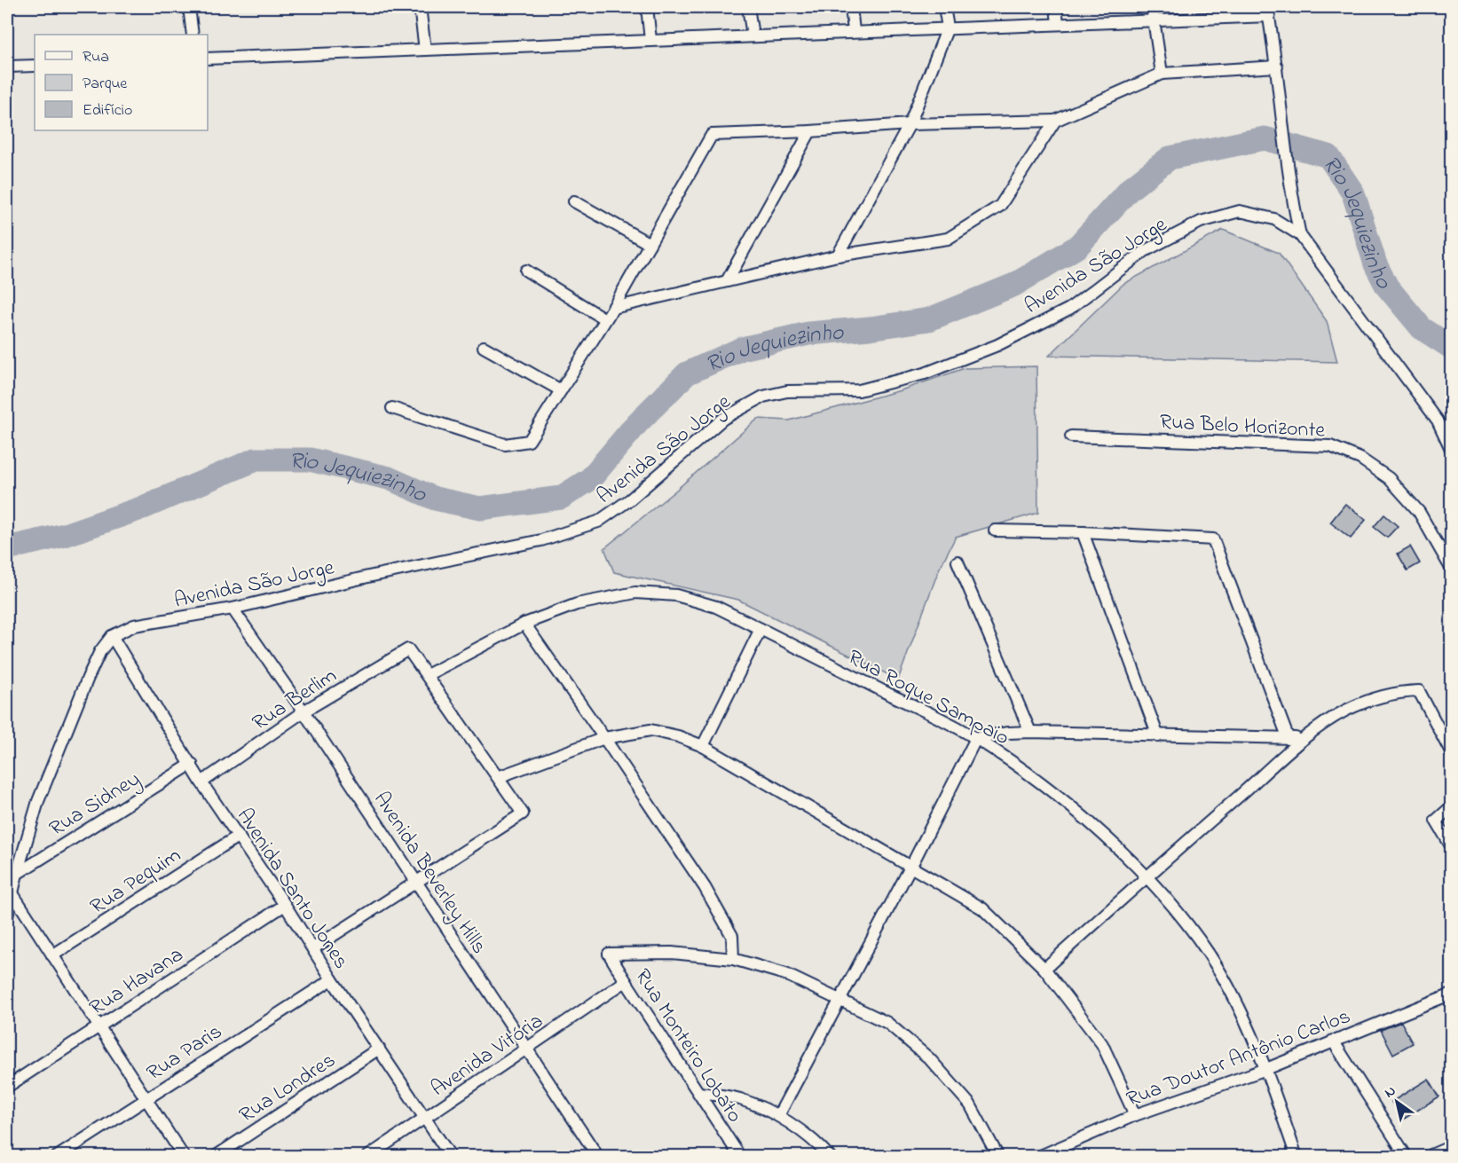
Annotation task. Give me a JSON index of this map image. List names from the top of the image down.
{
  "streets": {
    "street": [
      "Avenida São Jorge",
      "Rua Belo Horizonte",
      "Rua Roque Sampaio",
      "Rua Berlim",
      "Rua Sidney",
      "Avenida Beverley Hills",
      "Rua Pequim",
      "Avenida Santo Jones",
      "Rua Havana",
      "Rua Monteiro Lobato",
      "Rua Paris",
      "Avenida Vitória",
      "Rua Doutor Antônio Carlos",
      "Rua Londres"
    ]
  },
  "crossings": [
    ["Avenida São Jorge", "Avenida Beverley Hills"],
    ["Avenida São Jorge", "Avenida Santo Jones"],
    ["Rua Roque Sampaio", "Rua Berlim"],
    ["Rua Roque Sampaio", "Rua Doutor Antônio Carlos"],
    ["Rua Berlim", "Avenida Beverley Hills"],
    ["Rua Berlim", "Avenida Santo Jones"],
    ["Rua Sidney", "Avenida Santo Jones"],
    ["Avenida Beverley Hills", "Avenida Vitória"],
    ["Rua Pequim", "Avenida Santo Jones"],
    ["Avenida Santo Jones", "Rua Havana"],
    ["Avenida Santo Jones", "Rua Paris"],
    ["Avenida Santo Jones", "Avenida Vitória"],
    ["Avenida Santo Jones", "Rua Londres"],
    ["Rua Monteiro Lobato", "Avenida Vitória"]
  ],
  "water": ["Rio Jequiezinho"],
  "legend": ["Rua", "Parque", "Edifício"],
  "north": "top left"
}
